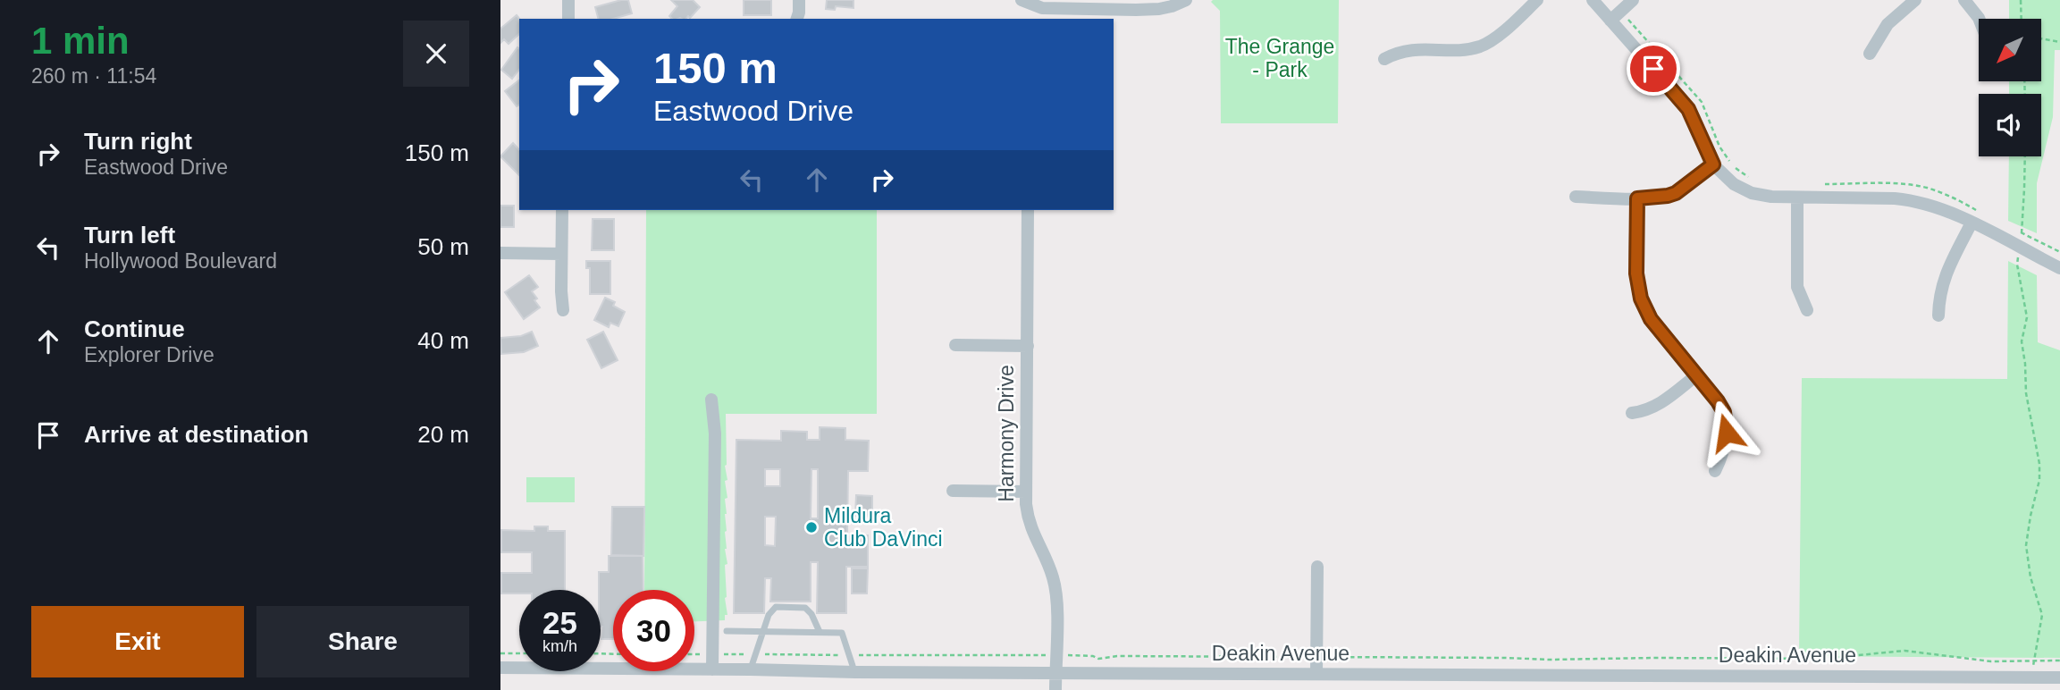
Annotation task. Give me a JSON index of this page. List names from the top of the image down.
{
  "streets": {
    "street": ["Harmony Drive", "Deakin Avenue"]
  },
  "crossings": [
    ["Harmony Drive", "Deakin Avenue"]
  ],
  "parks": ["The Grange - Park"],
  "places": ["Mildura Club DaVinci"],
  "north": "bottom left",
  "page": {
    "heading": ["1 min", "260 m · 11:54"],
    "turn": ["150 m", "Eastwood Drive"],
    "list": [
      {
        "name": "Turn right",
        "note": "Eastwood Drive",
        "value": "150 m"
      },
      {
        "name": "Turn left",
        "note": "Hollywood Boulevard",
        "value": "50 m"
      },
      {
        "name": "Continue",
        "note": "Explorer Drive",
        "value": "40 m"
      },
      {
        "name": "Arrive at destination",
        "value": "20 m"
      }
    ],
    "speed": "25 km/h",
    "limit": "30",
    "buttons": ["Exit", "Share"]
  }
}
